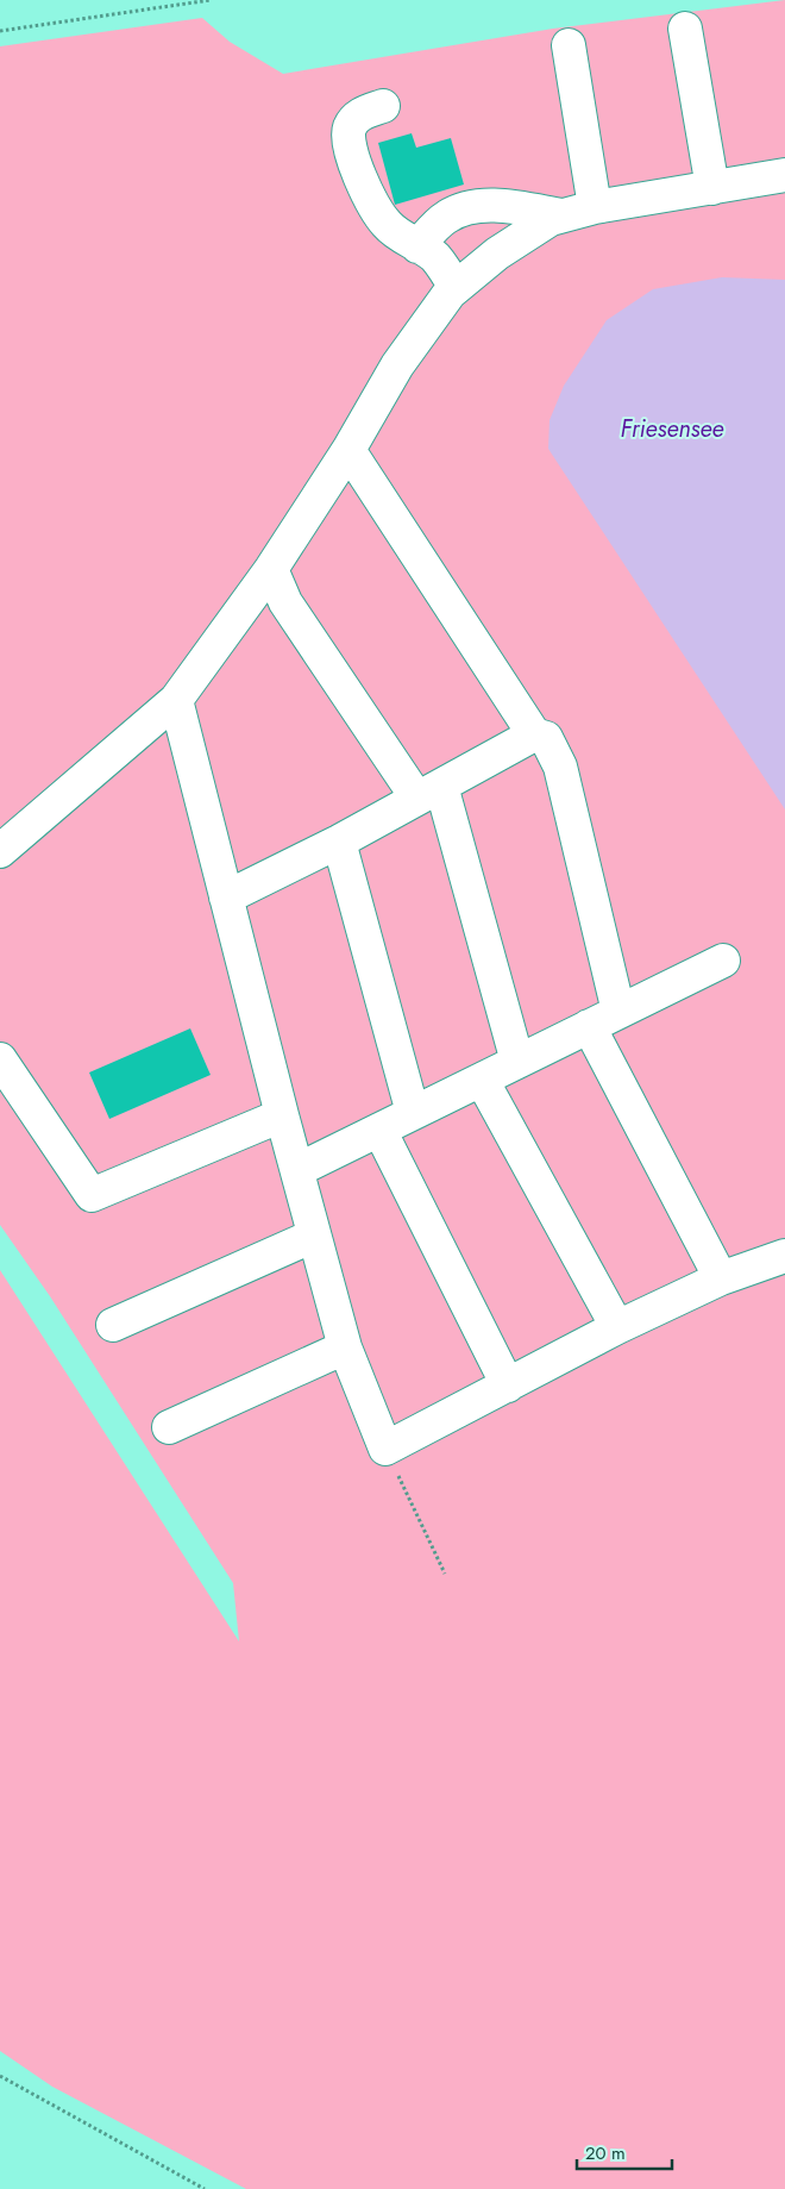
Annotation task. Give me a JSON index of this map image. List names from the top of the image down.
{
  "water": ["Friesensee"],
  "scale_bar": "20 m"
}
